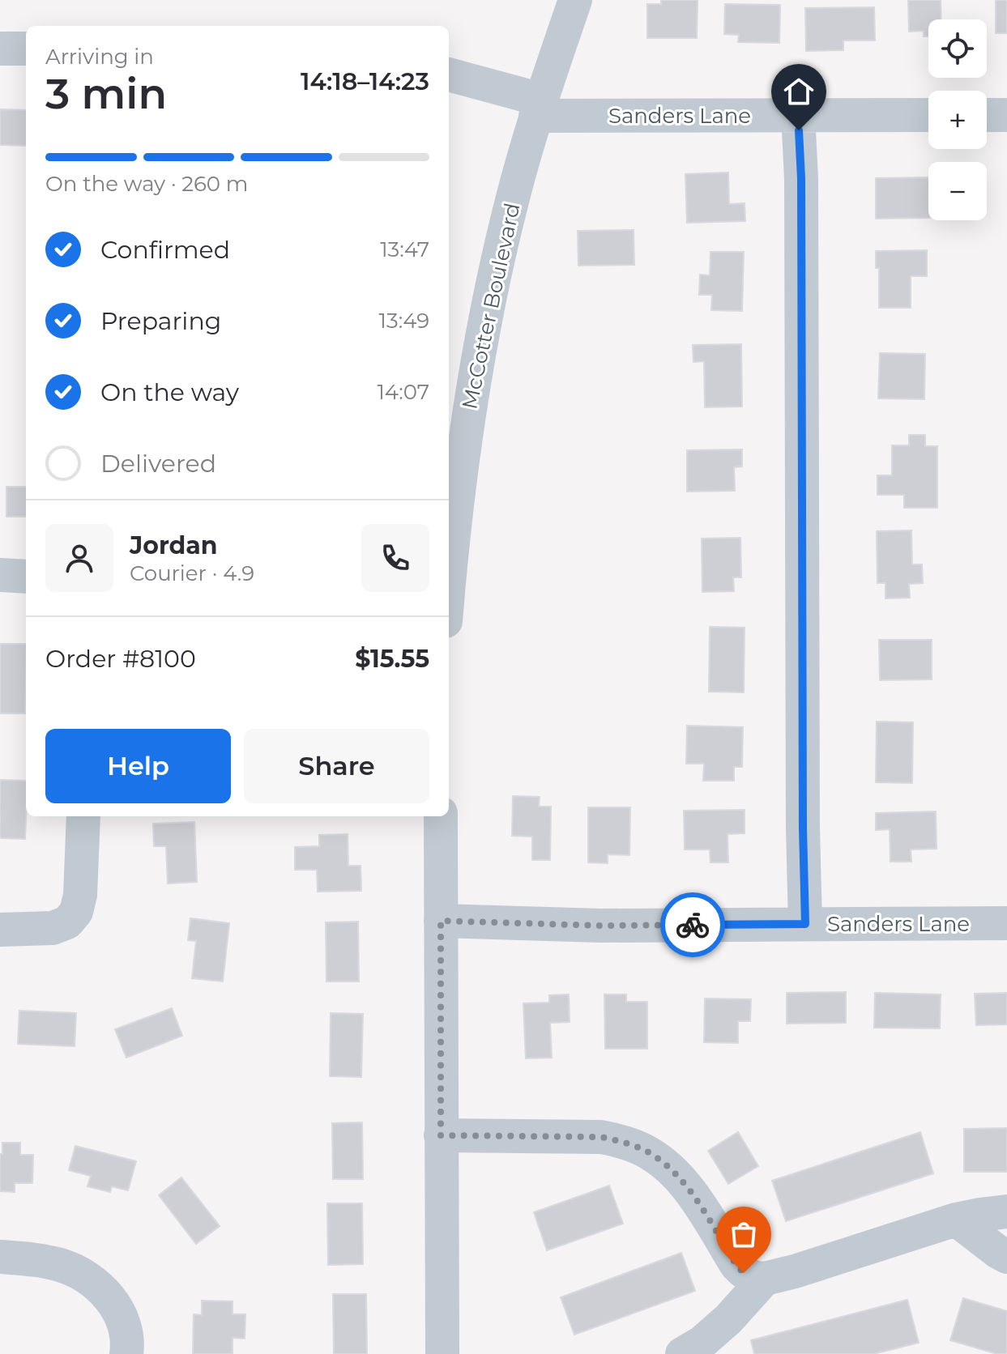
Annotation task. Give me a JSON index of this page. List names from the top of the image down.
{
  "streets": {
    "street": ["Sanders Lane", "McCotter Boulevard"]
  },
  "crossings": [
    ["Sanders Lane", "McCotter Boulevard"]
  ],
  "page": {
    "map_buttons": ["+", "−"],
    "heading": ["3 min", "Arriving in", "14:18–14:23"],
    "panel": [
      "Jordan",
      "Courier · 4.9",
      "Order #8100",
      "$15.55"
    ],
    "bar": "On the way · 260 m",
    "list": [
      ["Confirmed", "13:47"],
      ["Preparing", "13:49"],
      ["On the way", "14:07"],
      "Delivered"
    ],
    "buttons": ["Help", "Share"]
  }
}
